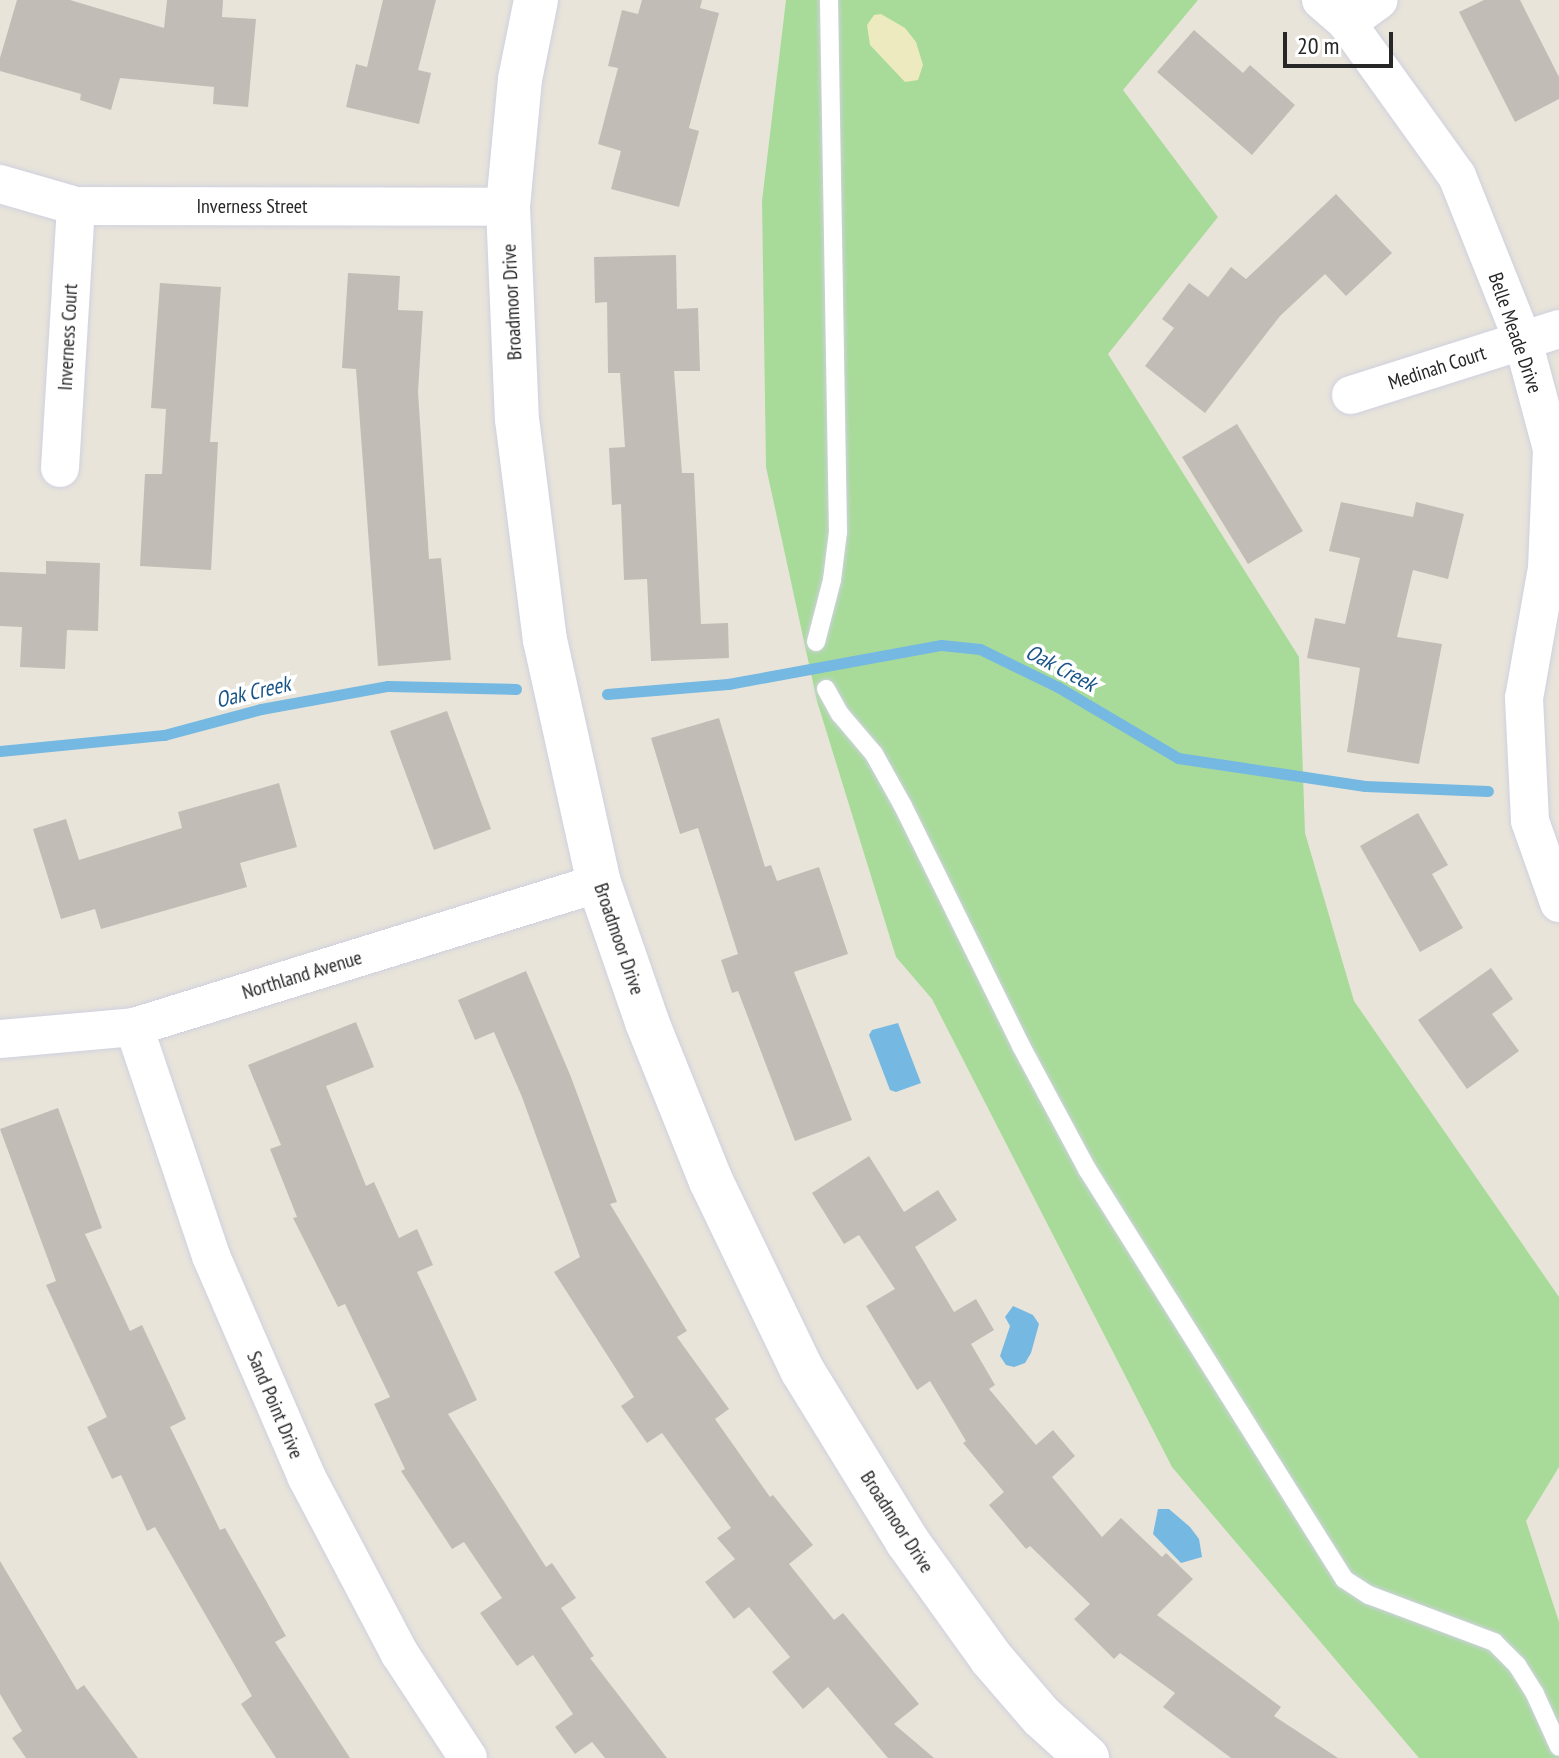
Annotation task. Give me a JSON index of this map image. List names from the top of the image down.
{
  "streets": {
    "street": [
      "Inverness Street",
      "Broadmoor Drive",
      "Belle Meade Drive",
      "Inverness Court",
      "Medinah Court",
      "Northland Avenue",
      "Sand Point Drive"
    ]
  },
  "crossings": [
    ["Inverness Street", "Broadmoor Drive"],
    ["Inverness Street", "Inverness Court"],
    ["Broadmoor Drive", "Northland Avenue"],
    ["Belle Meade Drive", "Medinah Court"],
    ["Northland Avenue", "Sand Point Drive"]
  ],
  "water": ["Oak Creek"],
  "scale_bar": "20 m"
}
